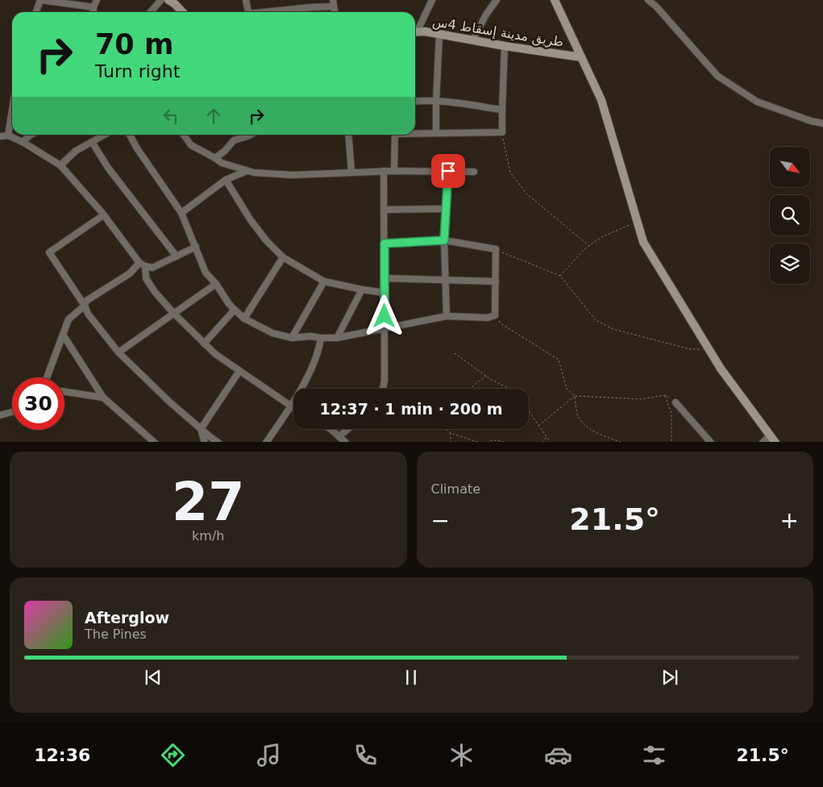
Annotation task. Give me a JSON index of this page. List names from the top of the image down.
{
  "streets": {
    "main road": ["طريق مدينة إسقاط 4س"]
  },
  "north": "bottom right",
  "page": {
    "turn": ["70 m", "Turn right"],
    "limit": "30",
    "trip": "12:37 · 1 min · 200 m",
    "tile": [
      ["27", "km/h"],
      "Climate"
    ],
    "heat": ["−", "21.5°", "+"],
    "song": ["Afterglow", "The Pines"],
    "tabs": ["12:36", "21.5°"]
  }
}
